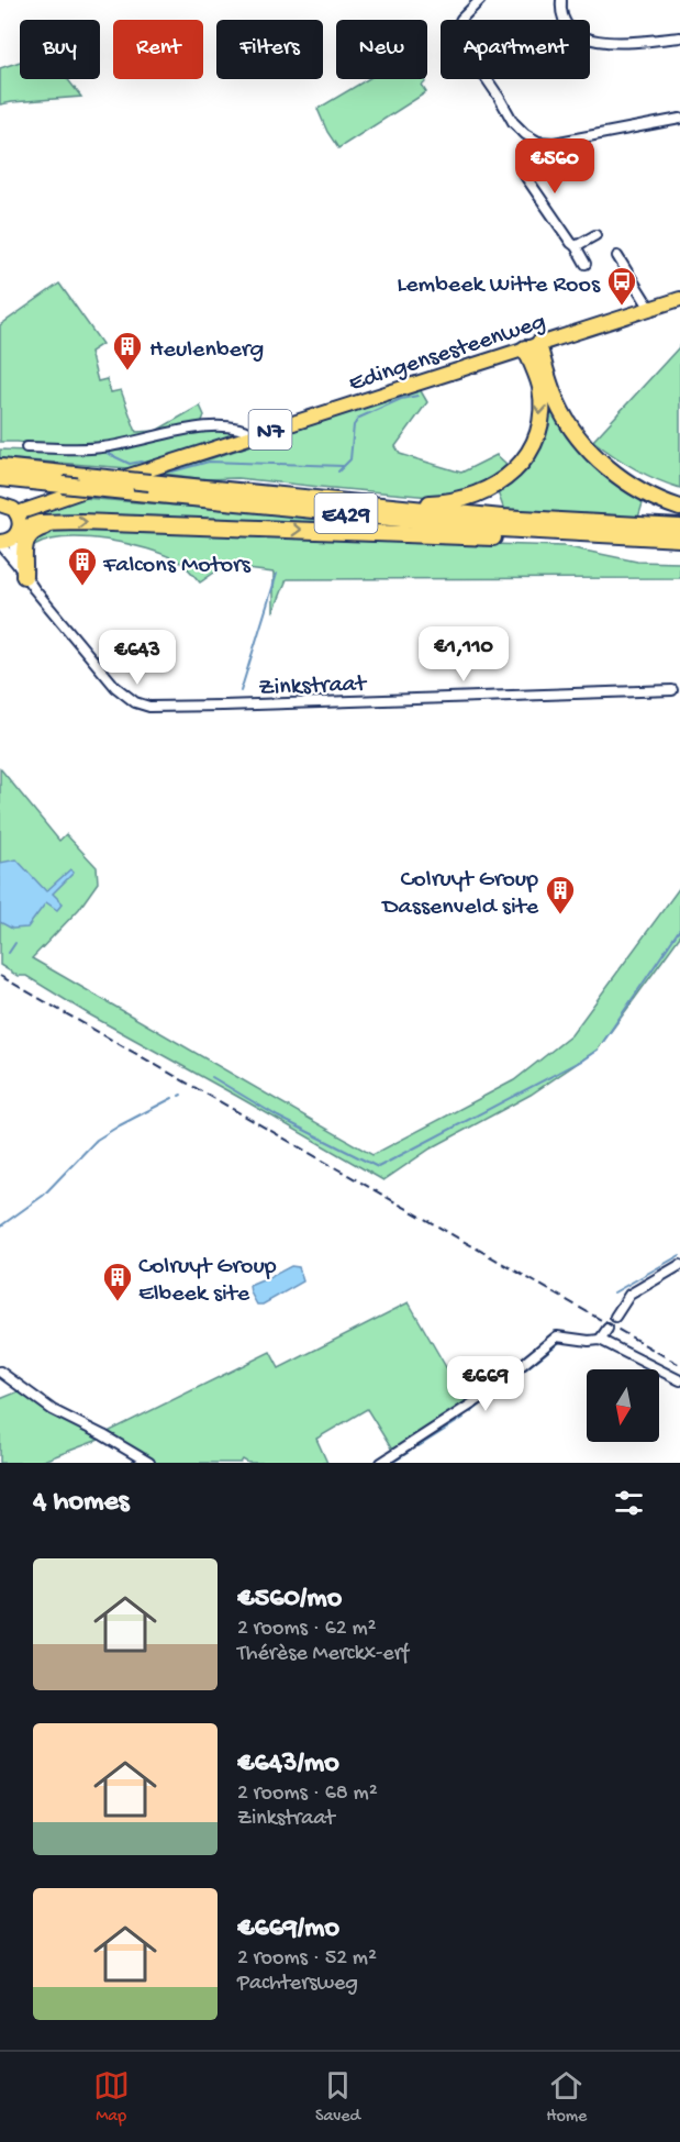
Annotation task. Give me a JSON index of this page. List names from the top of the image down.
{
  "streets": {
    "highway": ["E429"],
    "main road": ["Edingensesteenweg", "N7"],
    "street": ["Zinkstraat"]
  },
  "places": {
    "bus stop": ["Lembeek Witte Roos"],
    "building": [
      "Heulenberg",
      "Falcons Motors",
      "Colruyt Group Dassenveld site",
      "Colruyt Group Elbeek site"
    ]
  },
  "north": "bottom",
  "page": {
    "chip": [
      "Buy",
      "Rent",
      "Filters",
      "New",
      "Apartment"
    ],
    "price": [
      "€560",
      "€1,110",
      "€643",
      "€669"
    ],
    "heading": "4 homes",
    "list": [
      {
        "name": "€560/mo",
        "note": "2 rooms · 62 m² · Thérèse Merckx-erf"
      },
      {
        "name": "€643/mo",
        "note": "2 rooms · 68 m² · Zinkstraat"
      },
      {
        "name": "€669/mo",
        "note": "2 rooms · 52 m² · Pachtersweg"
      }
    ],
    "tabs": ["Map", "Saved", "Home"]
  }
}
